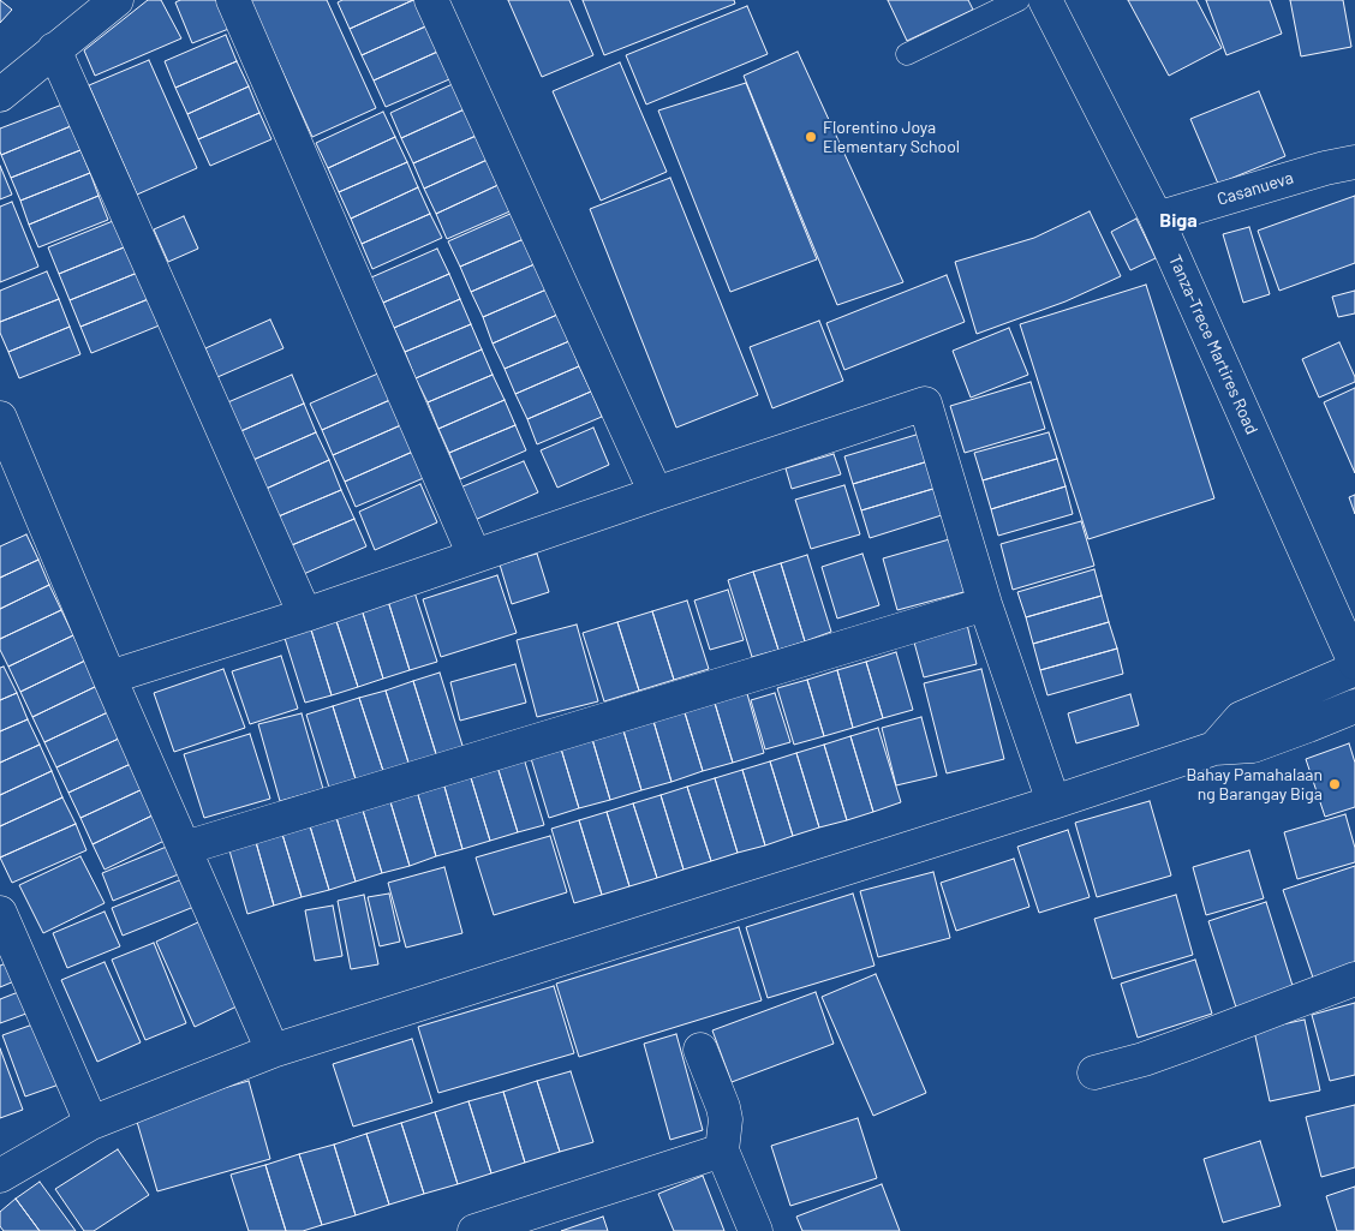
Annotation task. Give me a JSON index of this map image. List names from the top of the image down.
{
  "streets": {
    "street": ["Casanueva", "Tanza-Trece Martires Road"]
  },
  "crossings": [
    ["Casanueva", "Tanza-Trece Martires Road"]
  ],
  "districts": ["Biga"],
  "places": ["Florentino Joya Elementary School", "Bahay Pamahalaan ng Barangay Biga"]
}
